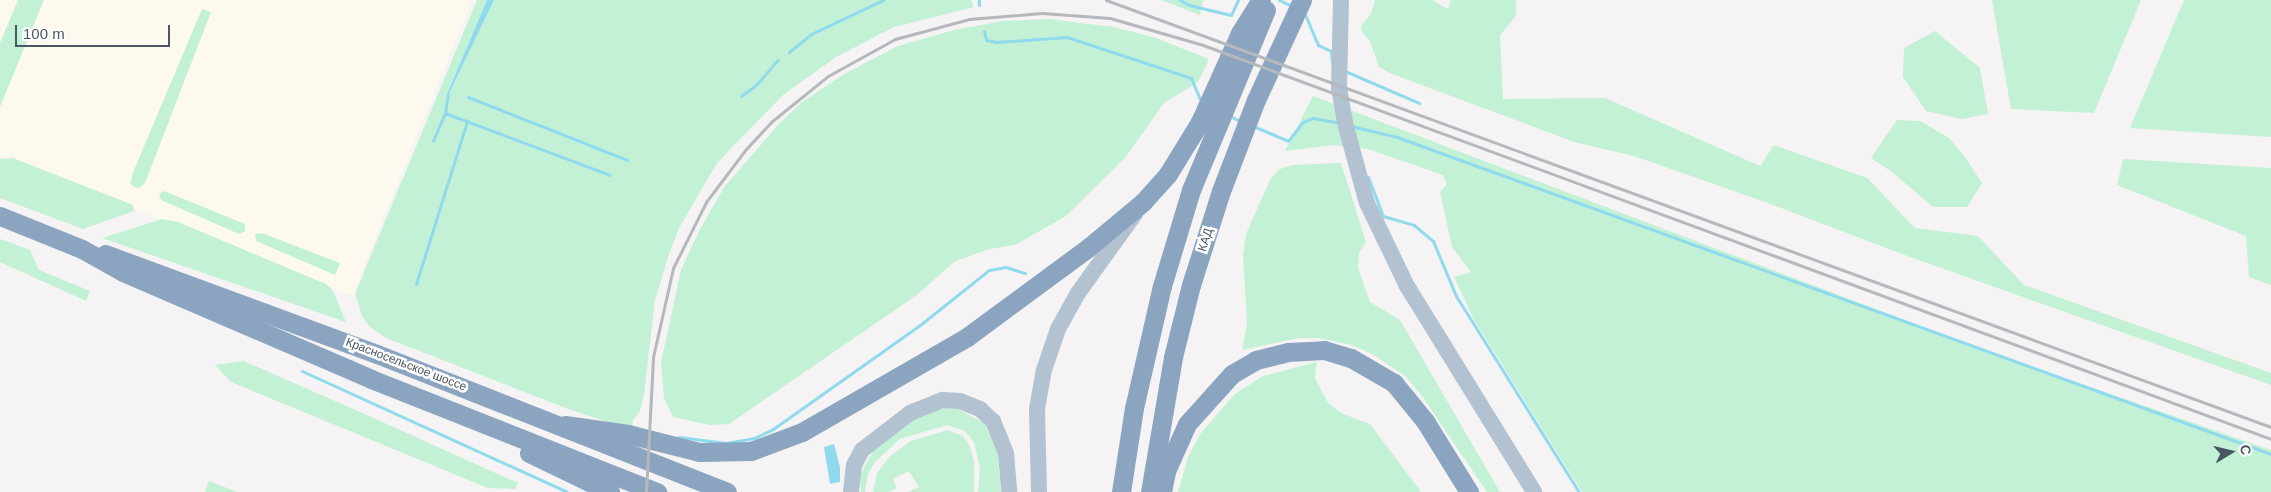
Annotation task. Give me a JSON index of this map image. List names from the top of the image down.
{
  "streets": {
    "highway": ["КАД", "Красносельское шоссе"]
  },
  "scale_bar": "100 m",
  "north": "right"
}
